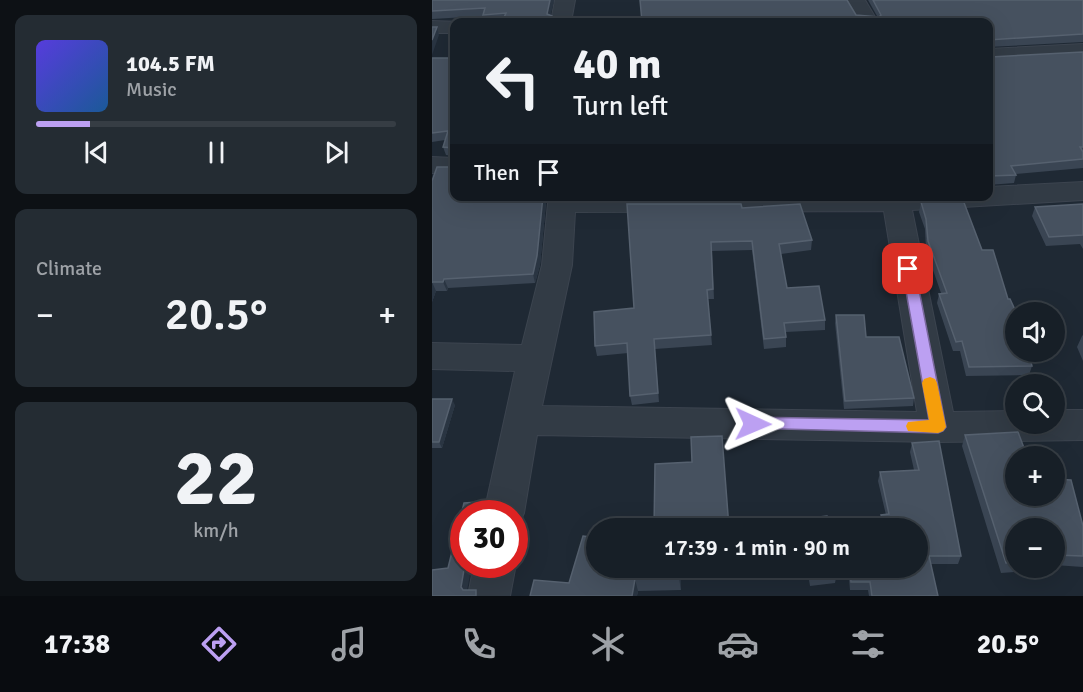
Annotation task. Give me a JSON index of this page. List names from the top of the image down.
{
  "page": {
    "turn": ["40 m", "Turn left"],
    "song": ["104.5 FM", "Music"],
    "then": "Then",
    "tile": [
      "Climate",
      ["22", "km/h"]
    ],
    "heat": ["−", "20.5°", "+"],
    "map_buttons": ["+", "−"],
    "limit": "30",
    "trip": "17:39 · 1 min · 90 m",
    "tabs": ["17:38", "20.5°"]
  }
}
